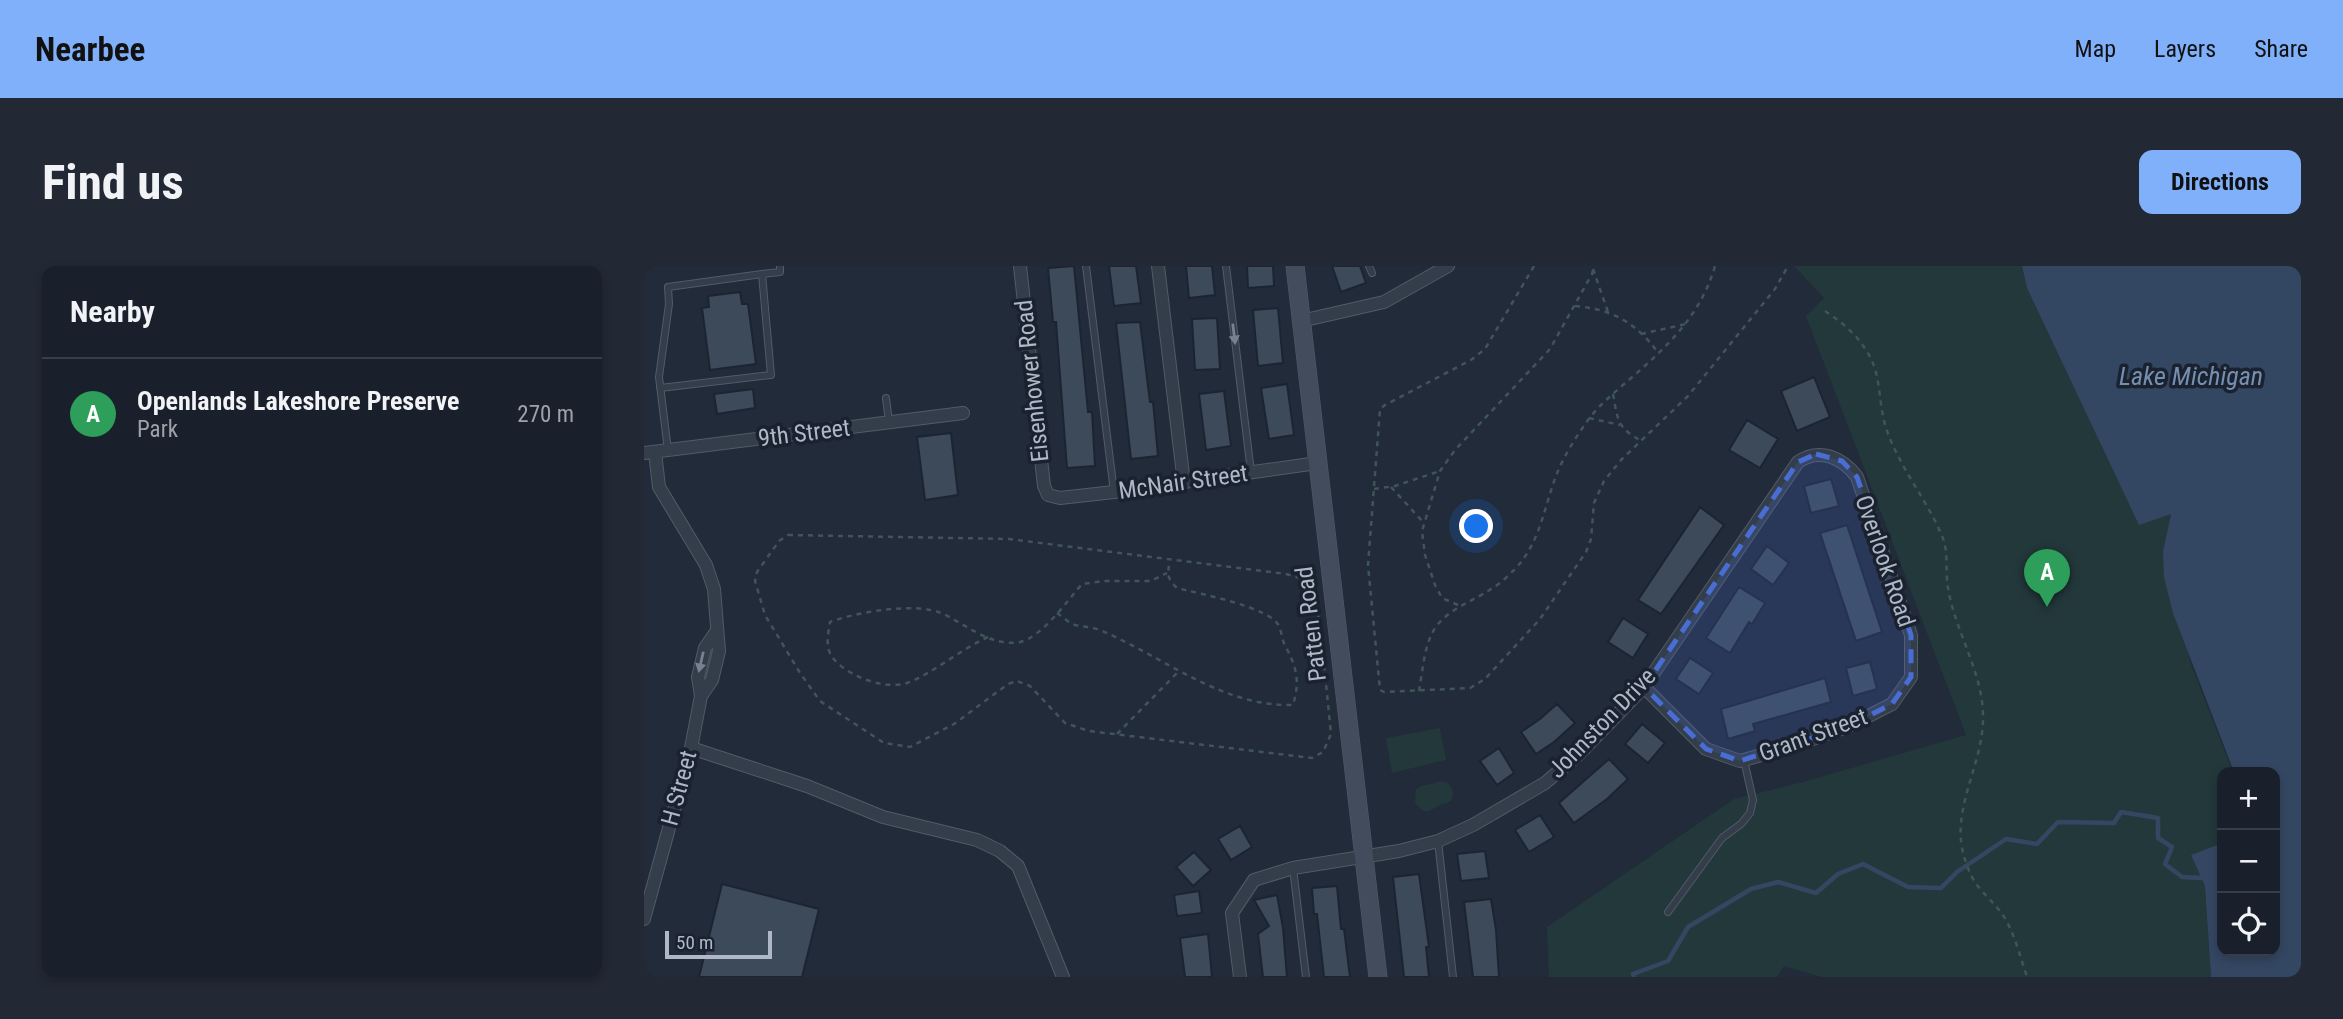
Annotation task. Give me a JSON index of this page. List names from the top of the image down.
{
  "streets": {
    "street": [
      "Eisenhower Road",
      "9th Street",
      "McNair Street",
      "Overlook Road",
      "Patten Road",
      "Johnston Drive",
      "Grant Street",
      "H Street"
    ]
  },
  "crossings": [
    ["Eisenhower Road", "McNair Street"],
    ["9th Street", "H Street"],
    ["McNair Street", "Patten Road"],
    ["Overlook Road", "Johnston Drive"],
    ["Overlook Road", "Grant Street"],
    ["Patten Road", "Johnston Drive"],
    ["Johnston Drive", "Grant Street"]
  ],
  "water": ["Lake Michigan"],
  "scale_bar": "50 m",
  "page": {
    "header": "Nearbee",
    "nav": ["Map", "Layers", "Share"],
    "buttons": "Directions",
    "title": "Find us",
    "heading": "Nearby",
    "list": [
      {
        "mark": "A",
        "name": "Openlands Lakeshore Preserve",
        "note": "Park",
        "value": "270 m"
      }
    ],
    "pins": "A",
    "map_buttons": ["+", "−"],
    "scale": "50 m"
  }
}
